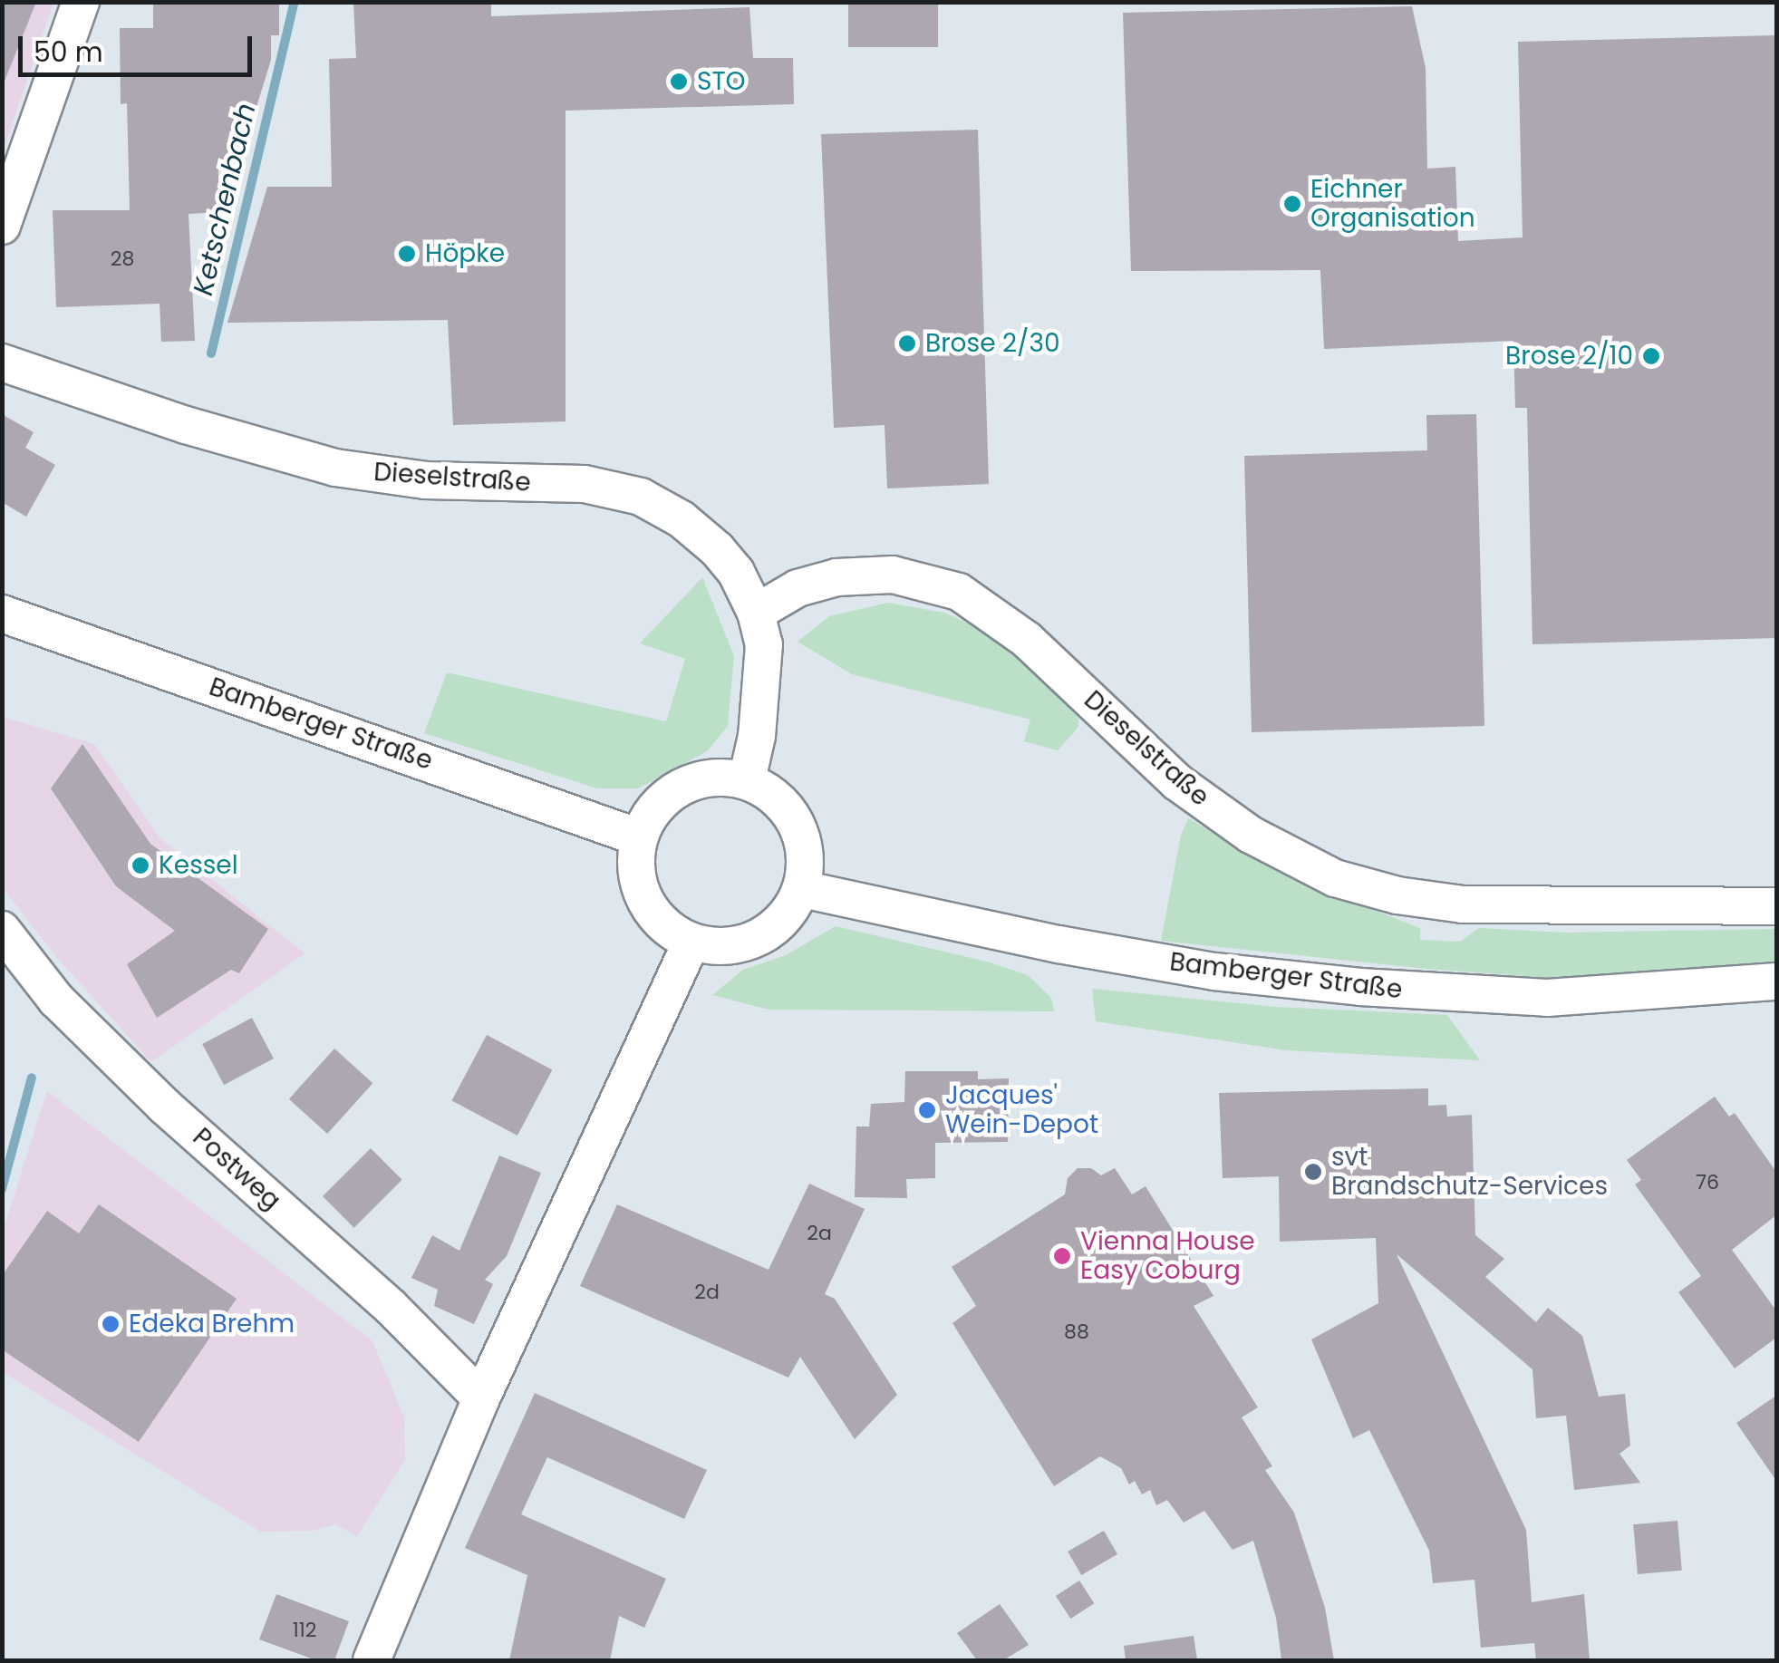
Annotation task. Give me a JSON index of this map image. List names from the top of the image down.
{
  "streets": {
    "street": ["Dieselstraße", "Bamberger Straße", "Postweg"]
  },
  "crossings": [
    ["Dieselstraße", "Bamberger Straße"]
  ],
  "water": ["Ketschenbach"],
  "places": [
    "STO",
    "Eichner Organisation",
    "Höpke",
    "Brose 2/30",
    "Brose 2/10",
    "Kessel",
    "Jacques' Wein-Depot",
    "svt Brandschutz-Services",
    "Vienna House Easy Coburg",
    "Edeka Brehm"
  ],
  "house_numbers": [
    "28",
    "76",
    "2a",
    "2d",
    "88",
    "112"
  ],
  "scale_bar": "50 m"
}
